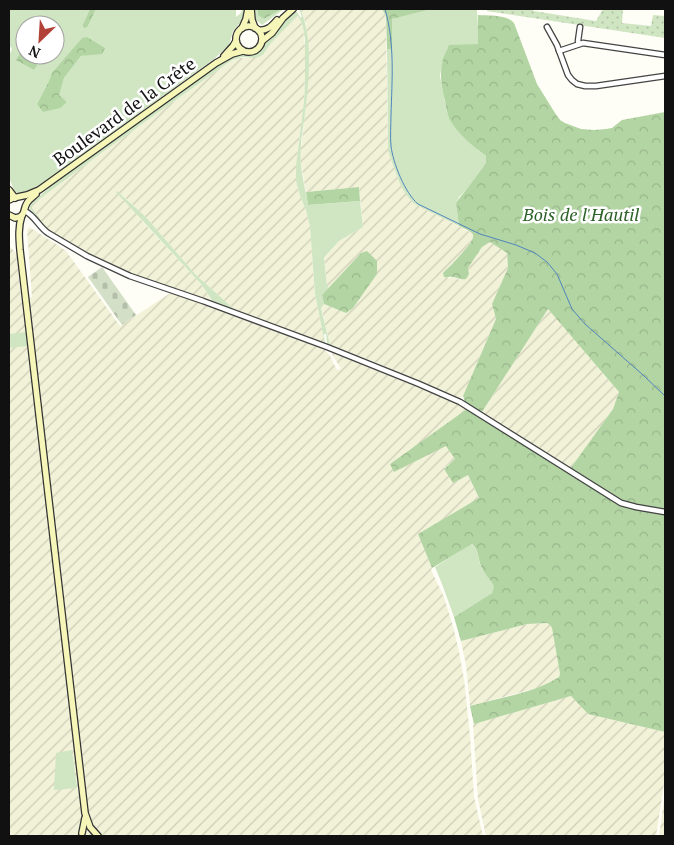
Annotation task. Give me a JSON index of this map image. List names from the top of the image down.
{
  "streets": {
    "main road": ["Boulevard de la Crête"]
  },
  "parks": ["Bois de l'Hautil"],
  "north": "bottom left"
}
